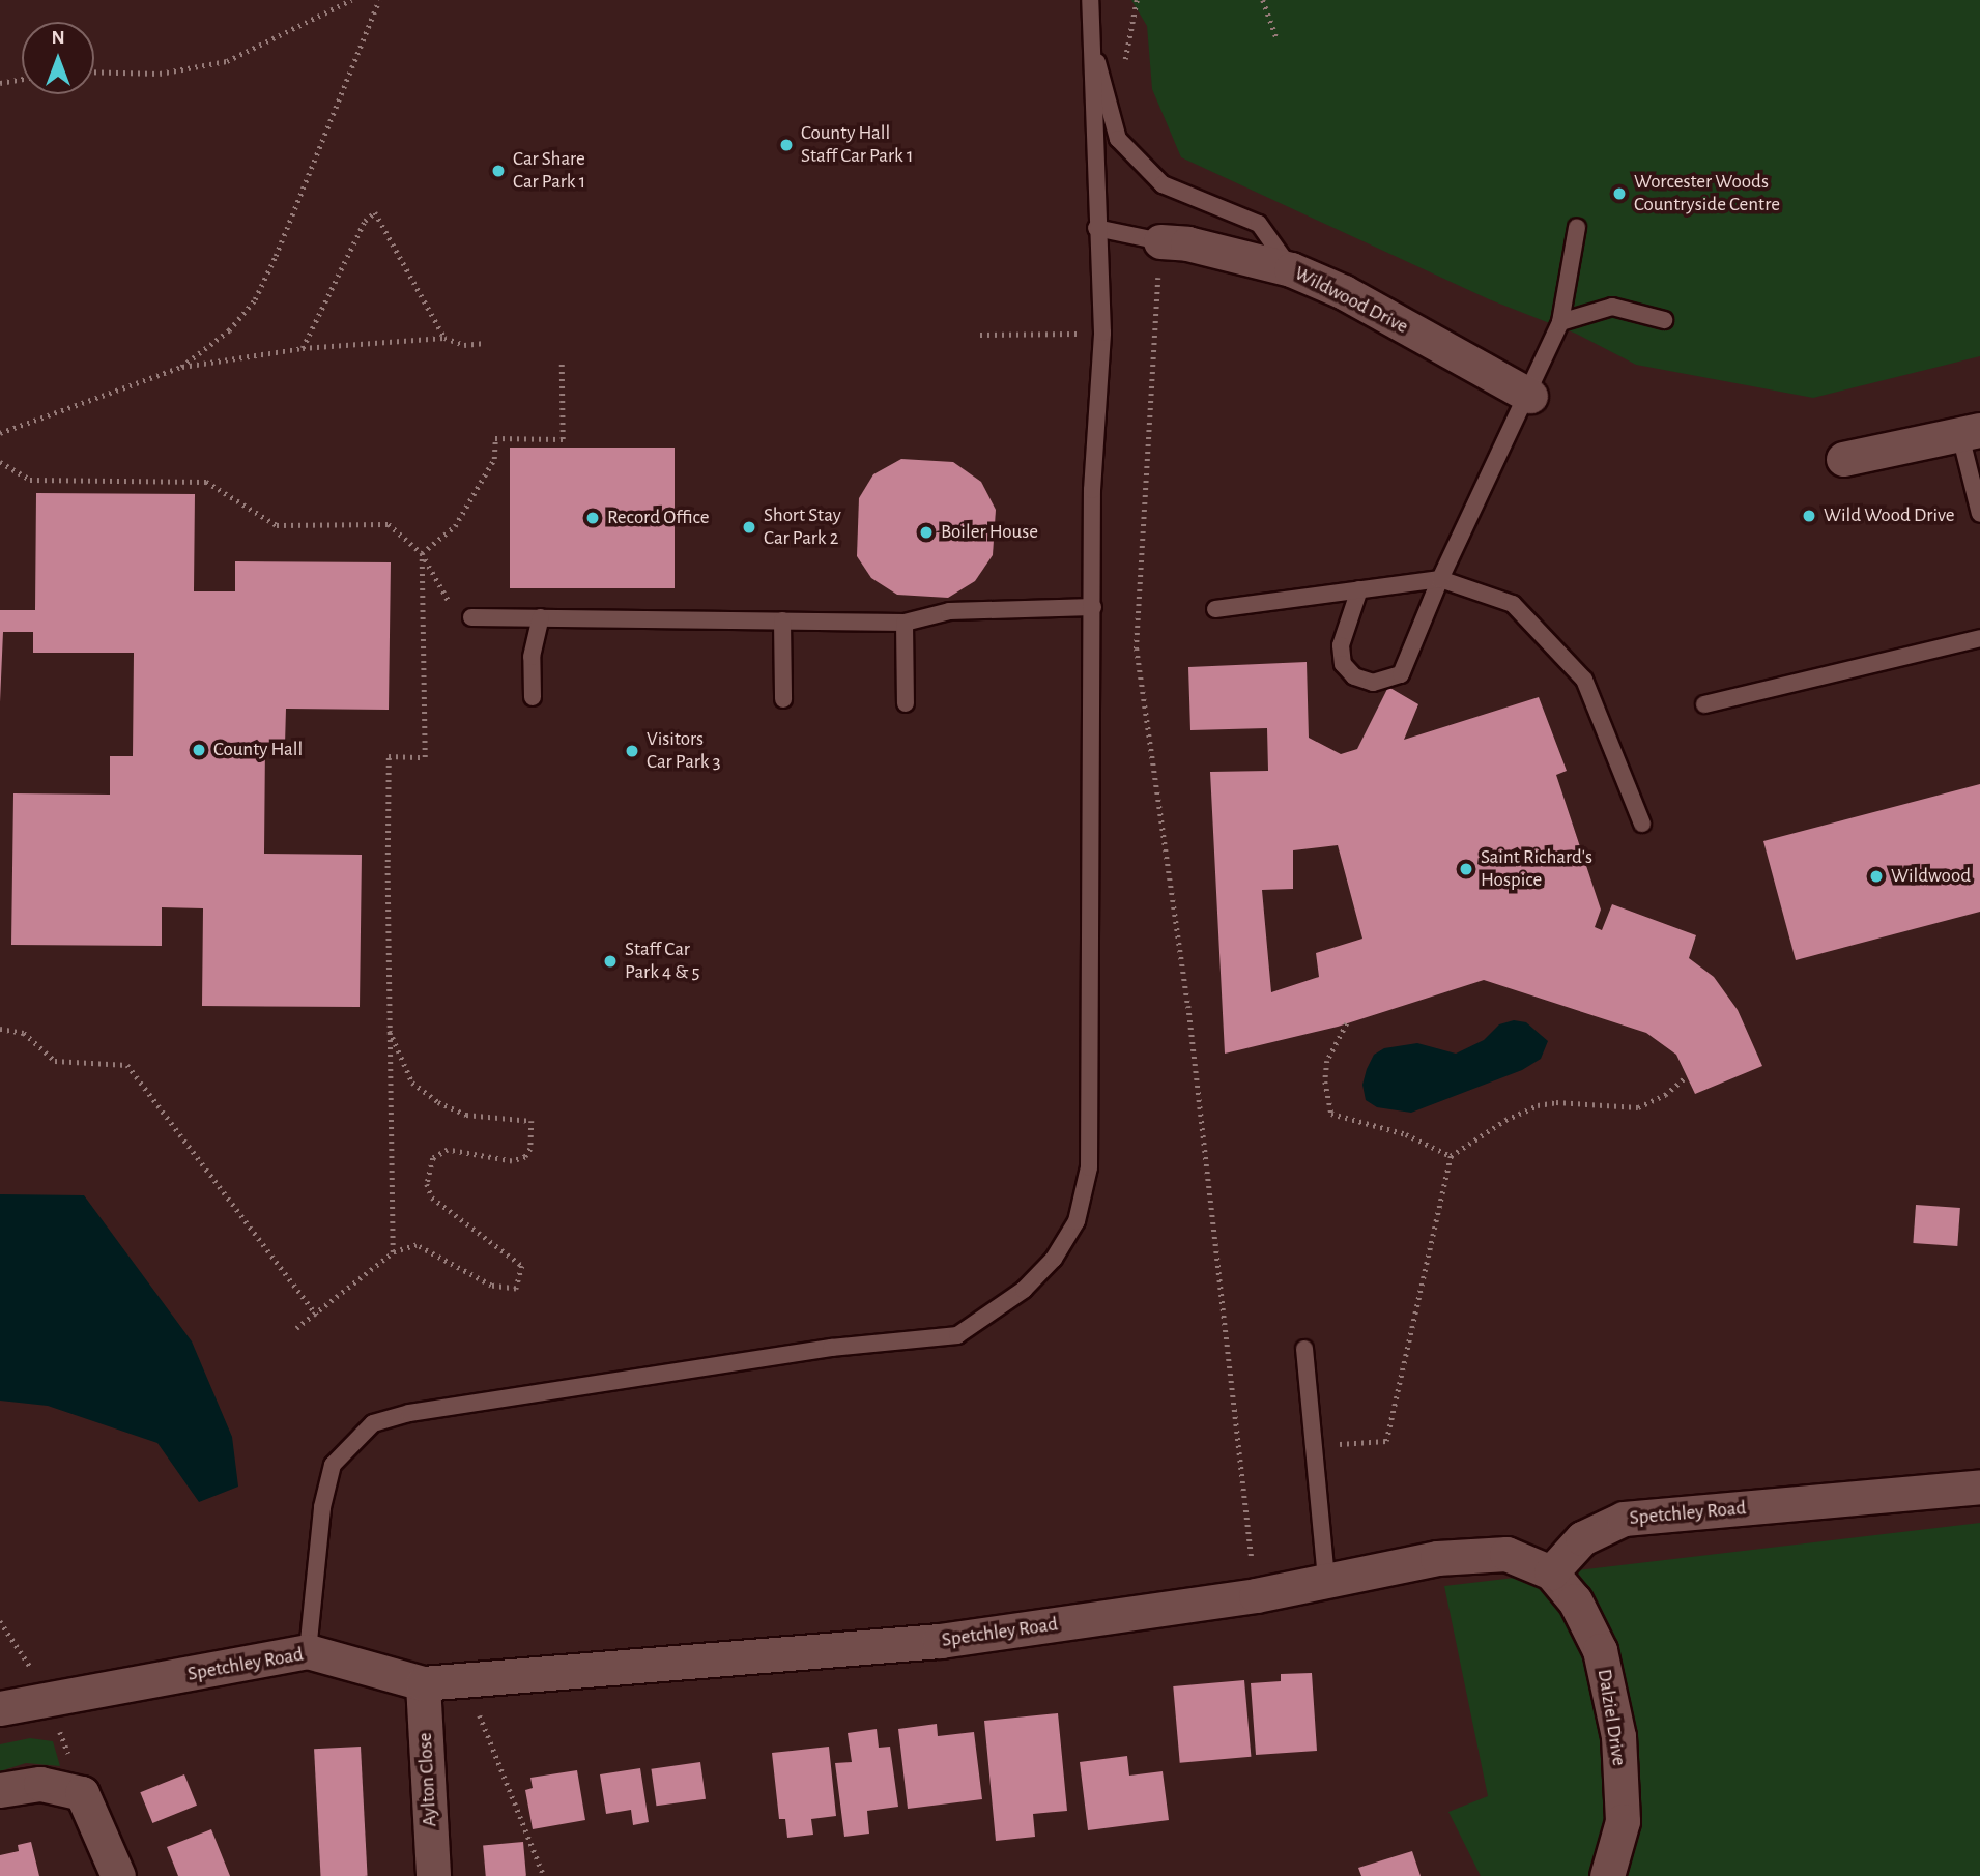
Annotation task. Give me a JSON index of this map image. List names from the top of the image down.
{
  "streets": {
    "street": [
      "Wildwood Drive",
      "Spetchley Road",
      "Dalziel Drive",
      "Aylton Close"
    ]
  },
  "crossings": [
    ["Spetchley Road", "Dalziel Drive"],
    ["Spetchley Road", "Aylton Close"]
  ],
  "places": [
    "County Hall Staff Car Park 1",
    "Car Share Car Park 1",
    "Worcester Woods Countryside Centre",
    "Wild Wood Drive",
    "Record Office",
    "Short Stay Car Park 2",
    "Boiler House",
    "County Hall",
    "Visitors Car Park 3",
    "Saint Richard's Hospice",
    "Wildwood",
    "Staff Car Park 4 & 5"
  ],
  "north": "top"
}
